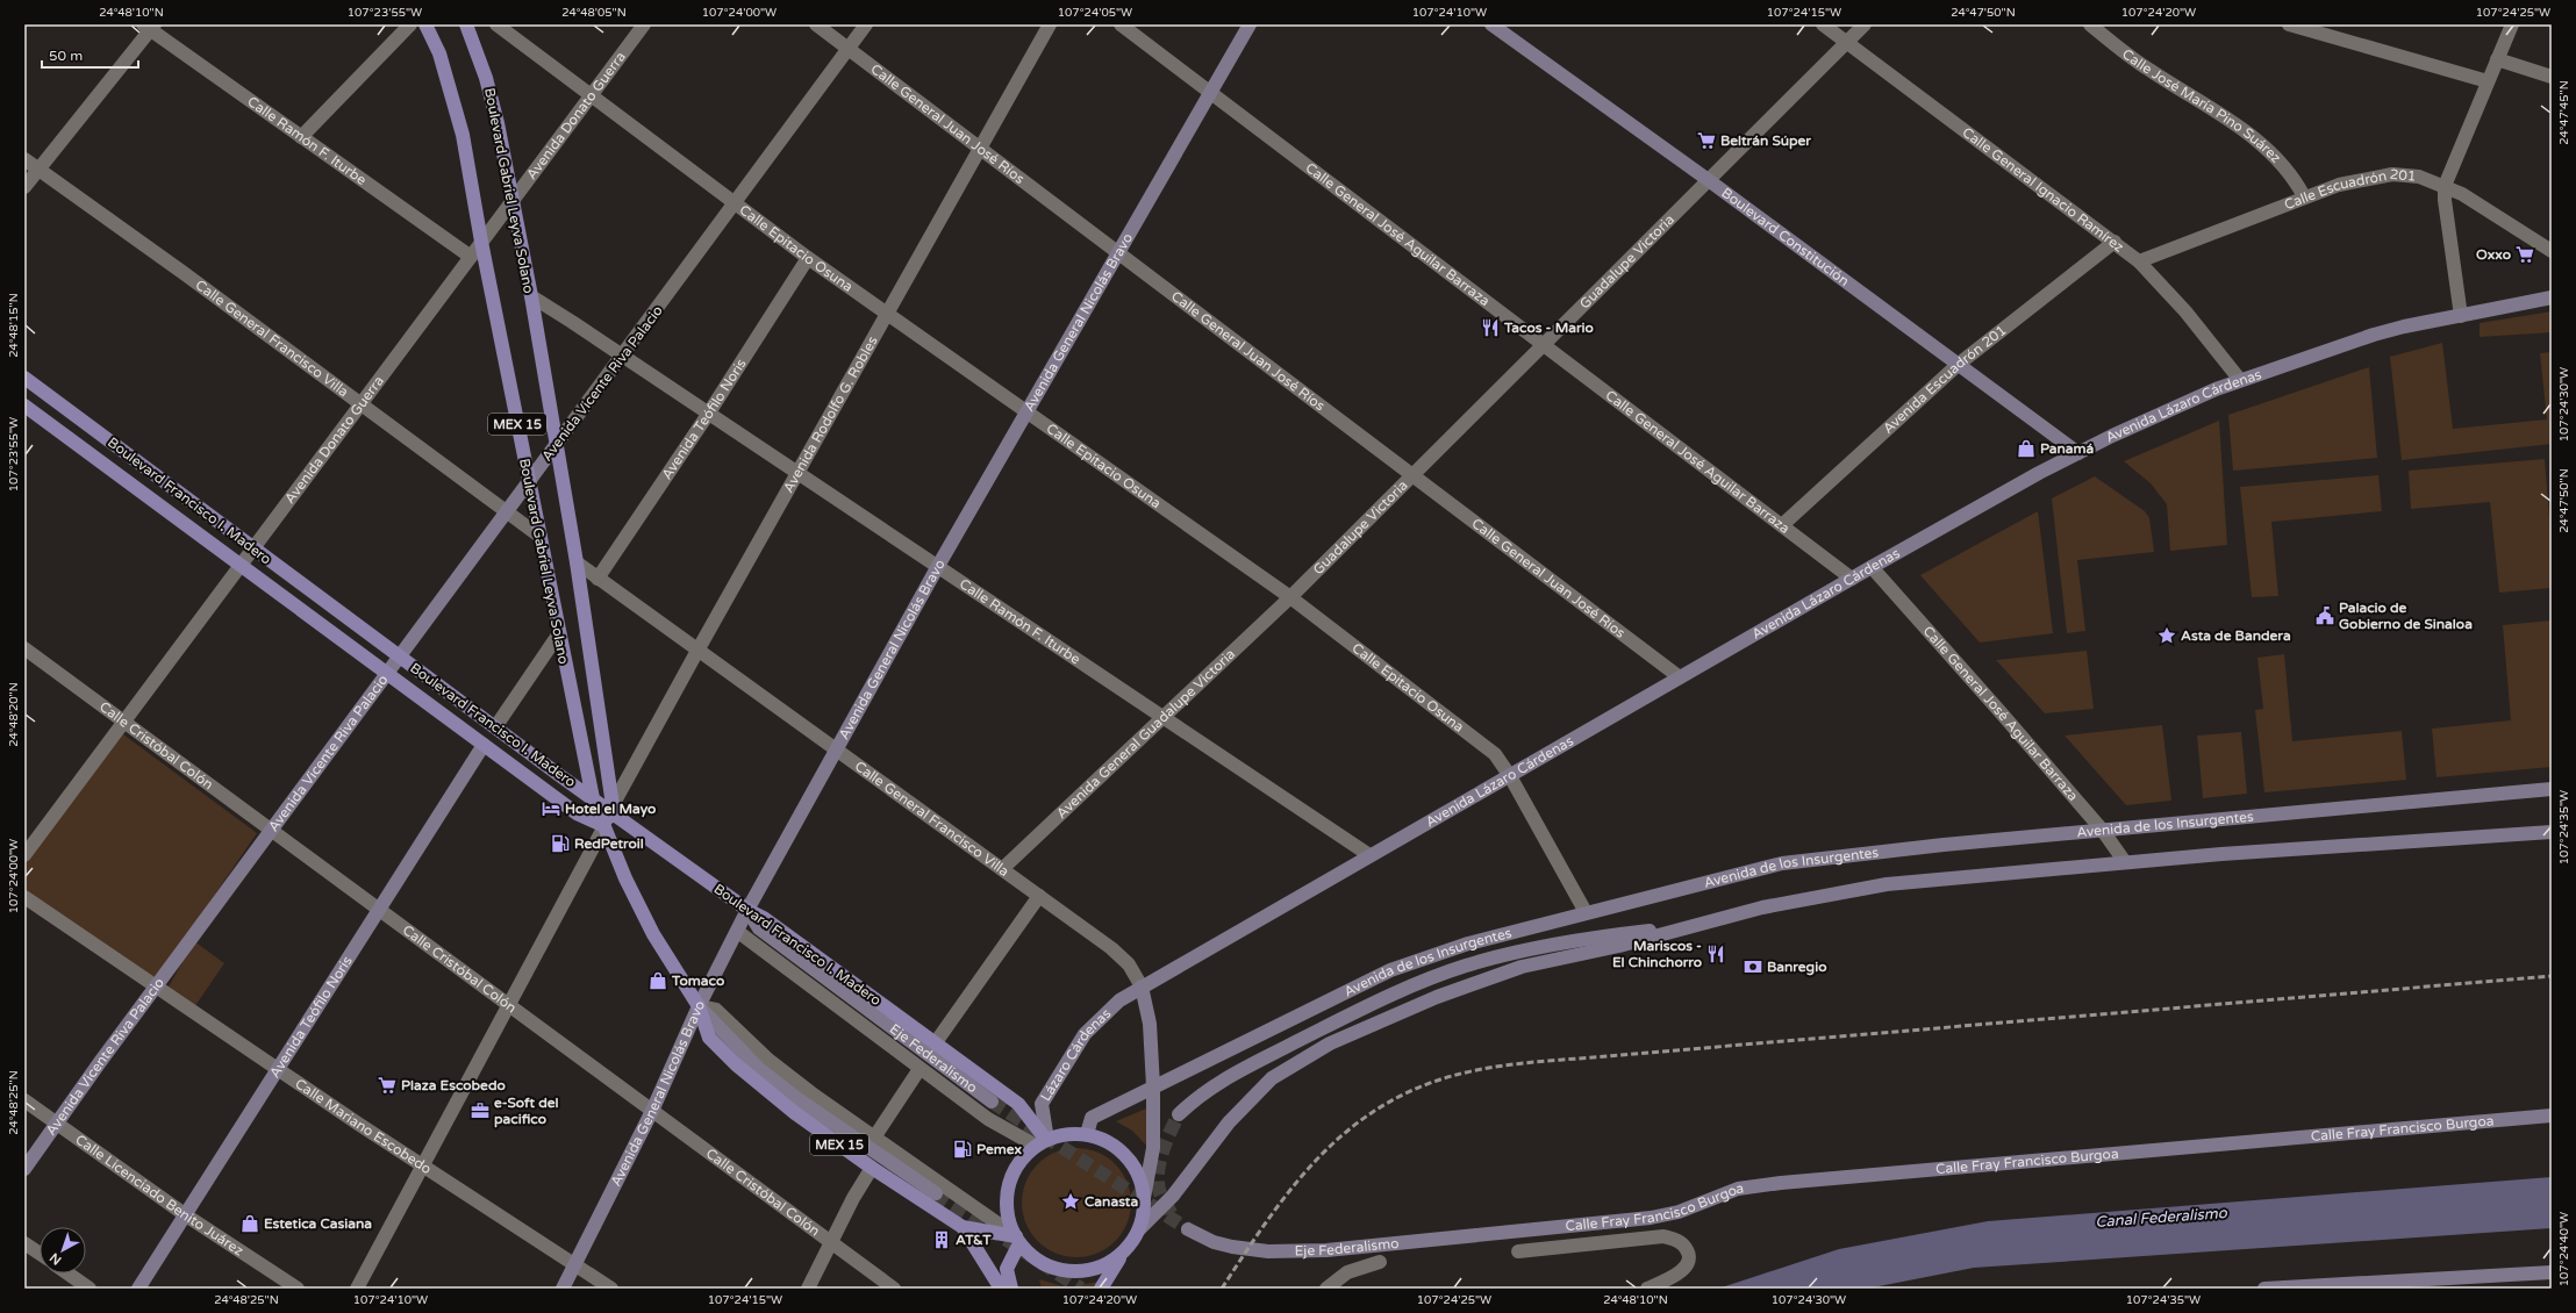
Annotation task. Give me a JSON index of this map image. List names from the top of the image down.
{
  "streets": {
    "main road": [
      "Boulevard Gabriel Leyva Solano",
      "Boulevard Constitución",
      "Avenida General Nicolás Bravo",
      "Avenida Vicente Riva Palacio",
      "Avenida Lázaro Cárdenas",
      "Avenida Teófilo Noris",
      "MEX 15",
      "Boulevard Francisco I. Madero",
      "Avenida de los Insurgentes",
      "Lázaro Cárdenas",
      "Eje Federalismo",
      "Calle Fray Francisco Burgoa"
    ],
    "street": [
      "Calle José María Pino Suárez",
      "Avenida Donato Guerra",
      "Calle General Juan José Ríos",
      "Calle Ramón F. Iturbe",
      "Calle General Ignacio Ramírez",
      "Calle Escuadrón 201",
      "Calle General José Aguilar Barraza",
      "Calle Epitacio Osuna",
      "Guadalupe Victoria",
      "Calle General Francisco Villa",
      "Avenida Escuadrón 201",
      "Avenida Rodolfo G. Robles",
      "Avenida General Guadalupe Victoria",
      "Calle Cristóbal Colón",
      "Calle Mariano Escobedo",
      "Calle Licenciado Benito Juárez"
    ]
  },
  "crossings": [
    ["Calle José María Pino Suárez", "Calle Escuadrón 201"],
    ["Avenida Donato Guerra", "Calle Ramón F. Iturbe"],
    ["Avenida Donato Guerra", "Boulevard Gabriel Leyva Solano"],
    ["Avenida Donato Guerra", "Calle Epitacio Osuna"],
    ["Avenida Donato Guerra", "Calle General Francisco Villa"],
    ["Avenida Donato Guerra", "Boulevard Francisco I. Madero"],
    ["Avenida Donato Guerra", "Calle Cristóbal Colón"],
    ["Calle General Juan José Ríos", "Guadalupe Victoria"],
    ["Calle General Juan José Ríos", "Avenida General Nicolás Bravo"],
    ["Calle General Juan José Ríos", "Avenida Vicente Riva Palacio"],
    ["Calle General Juan José Ríos", "Avenida Lázaro Cárdenas"],
    ["Calle General Juan José Ríos", "Avenida Rodolfo G. Robles"],
    ["Calle Ramón F. Iturbe", "Boulevard Gabriel Leyva Solano"],
    ["Calle Ramón F. Iturbe", "Avenida General Nicolás Bravo"],
    ["Calle Ramón F. Iturbe", "Avenida Vicente Riva Palacio"],
    ["Calle Ramón F. Iturbe", "Avenida Lázaro Cárdenas"],
    ["Calle Ramón F. Iturbe", "Avenida Rodolfo G. Robles"],
    ["Calle Ramón F. Iturbe", "Avenida Teófilo Noris"],
    ["Calle Ramón F. Iturbe", "Avenida General Guadalupe Victoria"],
    ["Calle General Ignacio Ramírez", "Calle Escuadrón 201"],
    ["Calle General Ignacio Ramírez", "Guadalupe Victoria"],
    ["Calle General Ignacio Ramírez", "Avenida Escuadrón 201"],
    ["Calle General Ignacio Ramírez", "Avenida Lázaro Cárdenas"],
    ["Boulevard Gabriel Leyva Solano", "Avenida General Nicolás Bravo"],
    ["Boulevard Gabriel Leyva Solano", "Calle General Francisco Villa"],
    ["Boulevard Gabriel Leyva Solano", "Avenida Vicente Riva Palacio"],
    ["Boulevard Gabriel Leyva Solano", "Avenida Rodolfo G. Robles"],
    ["Boulevard Gabriel Leyva Solano", "Boulevard Francisco I. Madero"],
    ["Boulevard Gabriel Leyva Solano", "Avenida de los Insurgentes"],
    ["Boulevard Gabriel Leyva Solano", "Lázaro Cárdenas"],
    ["Calle General José Aguilar Barraza", "Guadalupe Victoria"],
    ["Calle General José Aguilar Barraza", "Avenida General Nicolás Bravo"],
    ["Calle General José Aguilar Barraza", "Avenida Escuadrón 201"],
    ["Calle General José Aguilar Barraza", "Avenida Lázaro Cárdenas"],
    ["Calle General José Aguilar Barraza", "Avenida de los Insurgentes"],
    ["Boulevard Constitución", "Guadalupe Victoria"],
    ["Boulevard Constitución", "Avenida Escuadrón 201"],
    ["Boulevard Constitución", "Avenida Lázaro Cárdenas"],
    ["Calle Epitacio Osuna", "Guadalupe Victoria"],
    ["Calle Epitacio Osuna", "Avenida General Nicolás Bravo"],
    ["Calle Epitacio Osuna", "Avenida Vicente Riva Palacio"],
    ["Calle Epitacio Osuna", "Avenida Lázaro Cárdenas"],
    ["Calle Epitacio Osuna", "Avenida Rodolfo G. Robles"],
    ["Calle Epitacio Osuna", "Avenida Teófilo Noris"],
    ["Calle Epitacio Osuna", "Avenida General Guadalupe Victoria"],
    ["Calle Epitacio Osuna", "Avenida de los Insurgentes"],
    ["Guadalupe Victoria", "Avenida General Guadalupe Victoria"],
    ["Avenida General Nicolás Bravo", "Calle General Francisco Villa"],
    ["Avenida General Nicolás Bravo", "Boulevard Francisco I. Madero"],
    ["Avenida General Nicolás Bravo", "Calle Cristóbal Colón"],
    ["Avenida General Nicolás Bravo", "Eje Federalismo"],
    ["Avenida General Nicolás Bravo", "Calle Mariano Escobedo"],
    ["Calle General Francisco Villa", "Avenida Vicente Riva Palacio"],
    ["Calle General Francisco Villa", "Avenida Lázaro Cárdenas"],
    ["Calle General Francisco Villa", "Avenida Rodolfo G. Robles"],
    ["Calle General Francisco Villa", "Avenida Teófilo Noris"],
    ["Calle General Francisco Villa", "Avenida General Guadalupe Victoria"],
    ["Calle General Francisco Villa", "Lázaro Cárdenas"],
    ["Avenida Vicente Riva Palacio", "Boulevard Francisco I. Madero"],
    ["Avenida Vicente Riva Palacio", "Calle Cristóbal Colón"],
    ["Avenida Vicente Riva Palacio", "Calle Mariano Escobedo"],
    ["Avenida Vicente Riva Palacio", "Calle Licenciado Benito Juárez"],
    ["Avenida Lázaro Cárdenas", "Lázaro Cárdenas"],
    ["Avenida Rodolfo G. Robles", "Boulevard Francisco I. Madero"],
    ["Avenida Teófilo Noris", "Boulevard Francisco I. Madero"],
    ["Avenida Teófilo Noris", "Calle Cristóbal Colón"],
    ["Avenida Teófilo Noris", "Calle Mariano Escobedo"],
    ["Avenida Teófilo Noris", "Calle Licenciado Benito Juárez"],
    ["Boulevard Francisco I. Madero", "Avenida de los Insurgentes"],
    ["Boulevard Francisco I. Madero", "Lázaro Cárdenas"],
    ["Boulevard Francisco I. Madero", "Eje Federalismo"],
    ["Avenida de los Insurgentes", "Lázaro Cárdenas"],
    ["Eje Federalismo", "Calle Fray Francisco Burgoa"]
  ],
  "water": ["Canal Federalismo"],
  "places": {
    "supermarket": ["Beltrán Súper", "Oxxo", "Plaza Escobedo"],
    "restaurant": ["Tacos - Mario", "Mariscos - El Chinchorro"],
    "shop": ["Panamá", "Tomaco", "Estetica Casiana"],
    "public building": ["Palacio de Gobierno de Sinaloa"],
    "place": ["Asta de Bandera", "Canasta"],
    "hotel": ["Hotel el Mayo"],
    "fuel station": ["RedPetroil", "Pemex"],
    "bank": ["Banregio"],
    "office": ["e-Soft del pacifico"],
    "building": ["AT&T"]
  },
  "scale_bar": "50 m",
  "north": "bottom left",
  "coordinates": [
    "24°48'10\"N",
    "107°23'55\"W",
    "24°48'05\"N",
    "107°24'00\"W",
    "107°24'05\"W",
    "107°24'10\"W",
    "107°24'15\"W",
    "24°47'50\"N",
    "107°24'20\"W",
    "107°24'25\"W",
    "24°47'45\"N",
    "24°48'15\"N",
    "107°24'30\"W",
    "24°48'20\"N",
    "107°24'35\"W",
    "24°48'25\"N",
    "107°24'40\"W"
  ]
}
